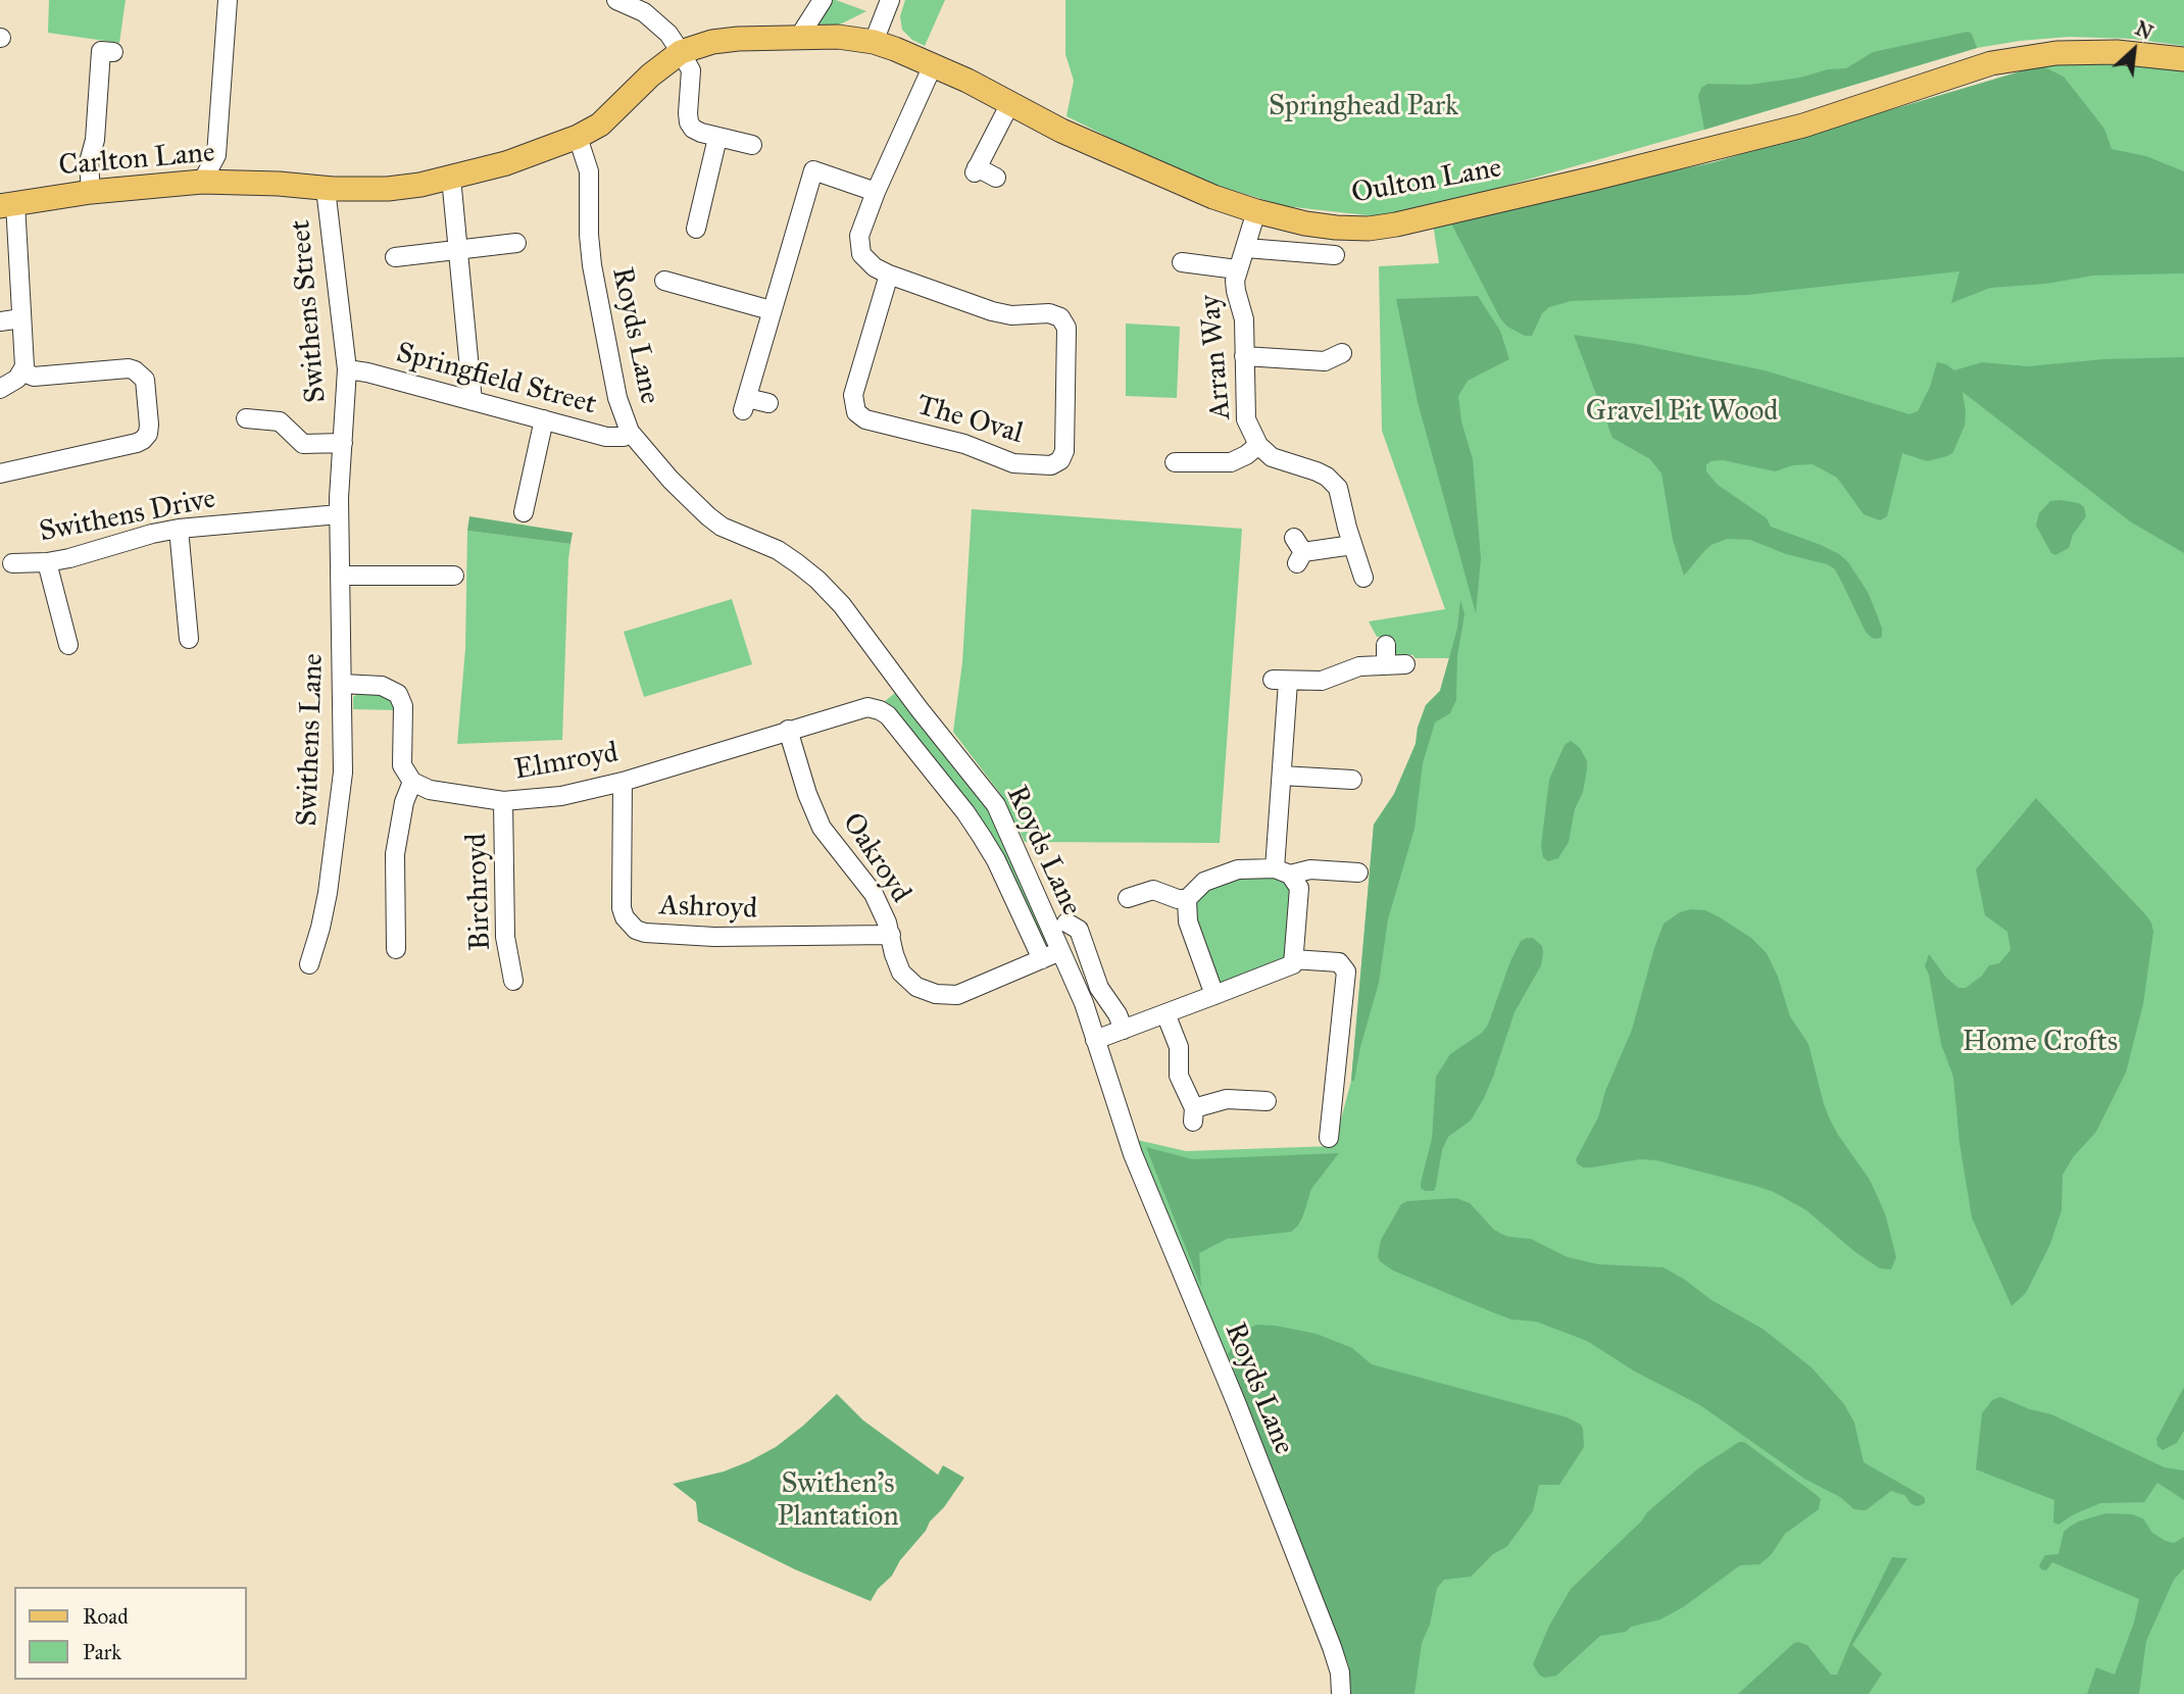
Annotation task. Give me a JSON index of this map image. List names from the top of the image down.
{
  "streets": {
    "main road": ["Carlton Lane", "Oulton Lane"],
    "street": [
      "Swithens Street",
      "Royds Lane",
      "Arran Way",
      "Springfield Street",
      "The Oval",
      "Swithens Drive",
      "Swithens Lane",
      "Elmroyd",
      "Oakroyd",
      "Birchroyd",
      "Ashroyd"
    ]
  },
  "crossings": [
    ["Carlton Lane", "Oulton Lane"],
    ["Carlton Lane", "Swithens Street"],
    ["Carlton Lane", "Royds Lane"],
    ["Oulton Lane", "Arran Way"],
    ["Oulton Lane", "The Oval"],
    ["Swithens Street", "Springfield Street"],
    ["Swithens Street", "Swithens Drive"],
    ["Swithens Street", "Swithens Lane"],
    ["Royds Lane", "Springfield Street"],
    ["Royds Lane", "Elmroyd"],
    ["Royds Lane", "Oakroyd"],
    ["Swithens Drive", "Swithens Lane"],
    ["Elmroyd", "Oakroyd"],
    ["Elmroyd", "Birchroyd"],
    ["Elmroyd", "Ashroyd"],
    ["Oakroyd", "Ashroyd"]
  ],
  "parks": [
    "Springhead Park",
    "Gravel Pit Wood",
    "Home Crofts",
    "Swithen's Plantation"
  ],
  "legend": ["Road", "Park"],
  "north": "top right"
}
